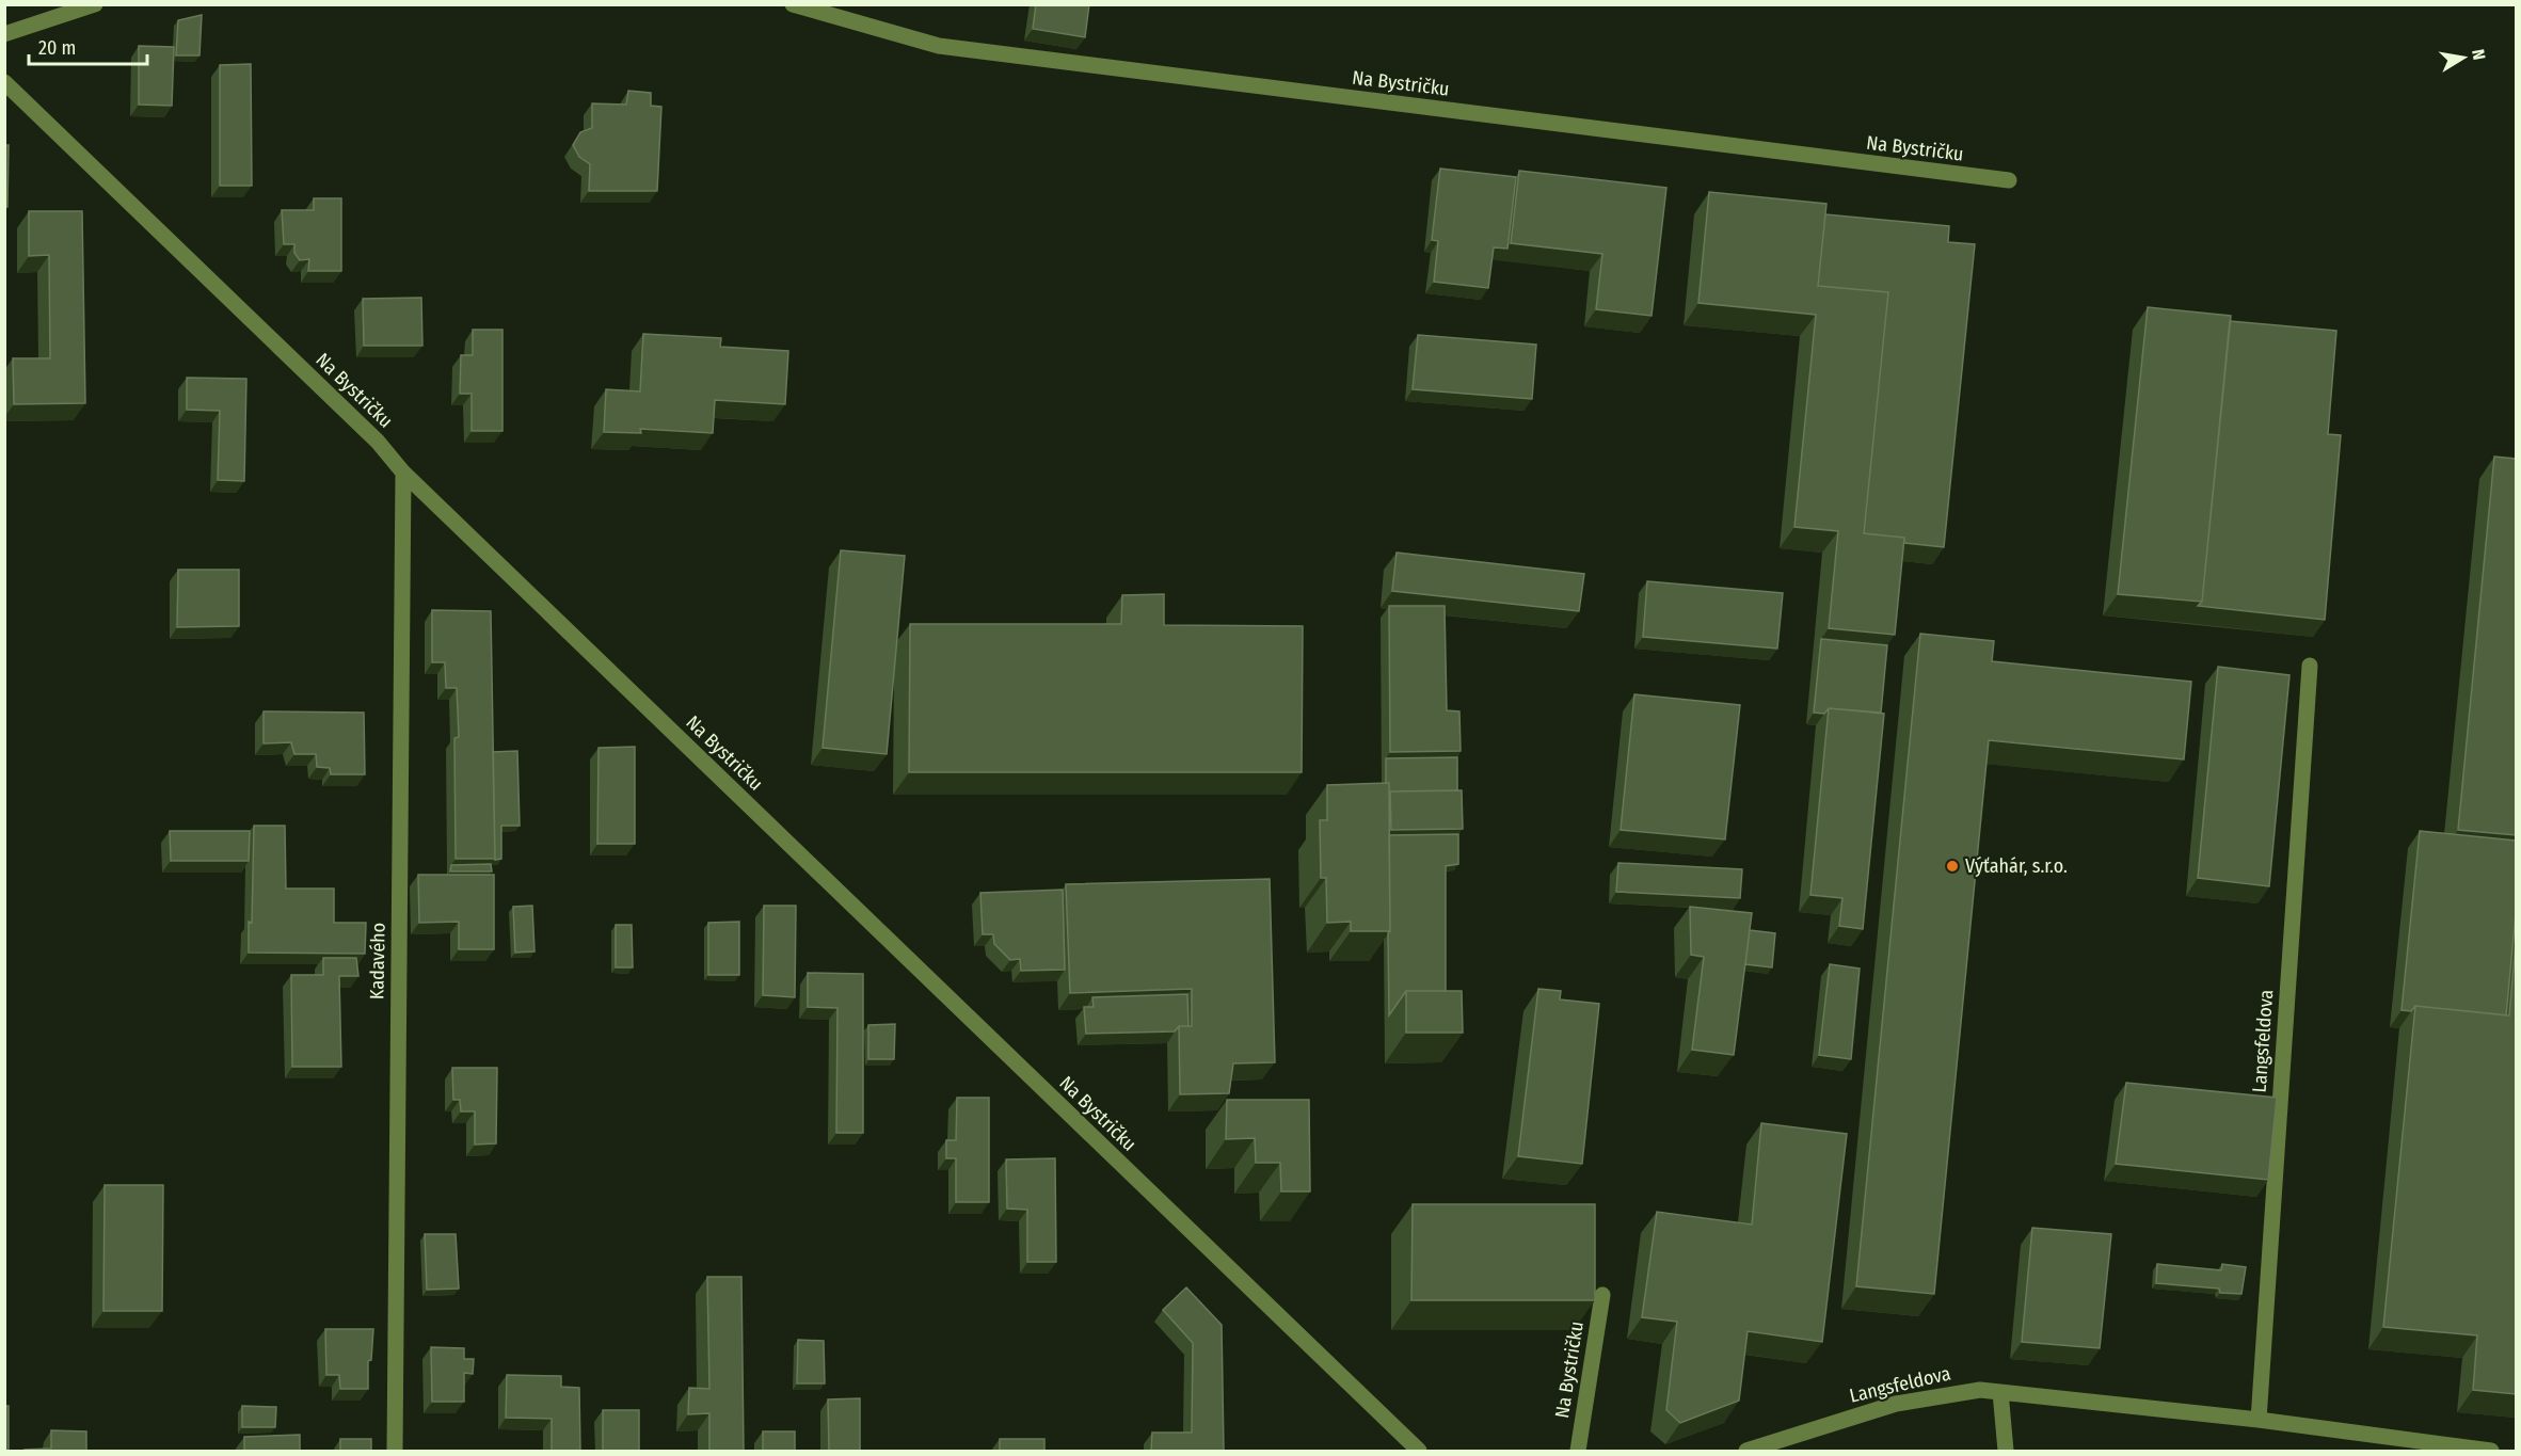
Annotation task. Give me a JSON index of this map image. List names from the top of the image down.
{
  "streets": {
    "street": ["Na Bystričku", "Kadavého", "Langsfeldova"]
  },
  "crossings": [
    ["Na Bystričku", "Kadavého"]
  ],
  "places": ["Výťahár, s.r.o."],
  "scale_bar": "20 m",
  "north": "right"
}
